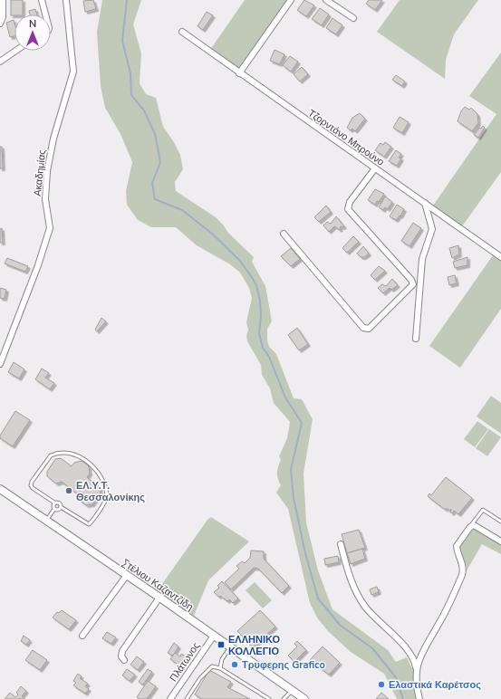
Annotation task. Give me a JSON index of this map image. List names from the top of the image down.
{
  "streets": {
    "main road": ["Στέλιου Καζαντζίδη"],
    "street": ["Τζορντάνο Μπρούνο", "Ακαδημίας", "Πλάτωνος"]
  },
  "crossings": [
    ["Στέλιου Καζαντζίδη", "Πλάτωνος"]
  ],
  "places": {
    "other": ["ΕΛ.Υ.Τ. Θεσσαλονίκης", "Τρυφερης Grafico", "Ελαστικά Καρέτσος"],
    "transit": ["ΕΛΛΗΝΙΚΟ ΚΟΛΛΕΓΙΟ"]
  },
  "north": "top"
}
